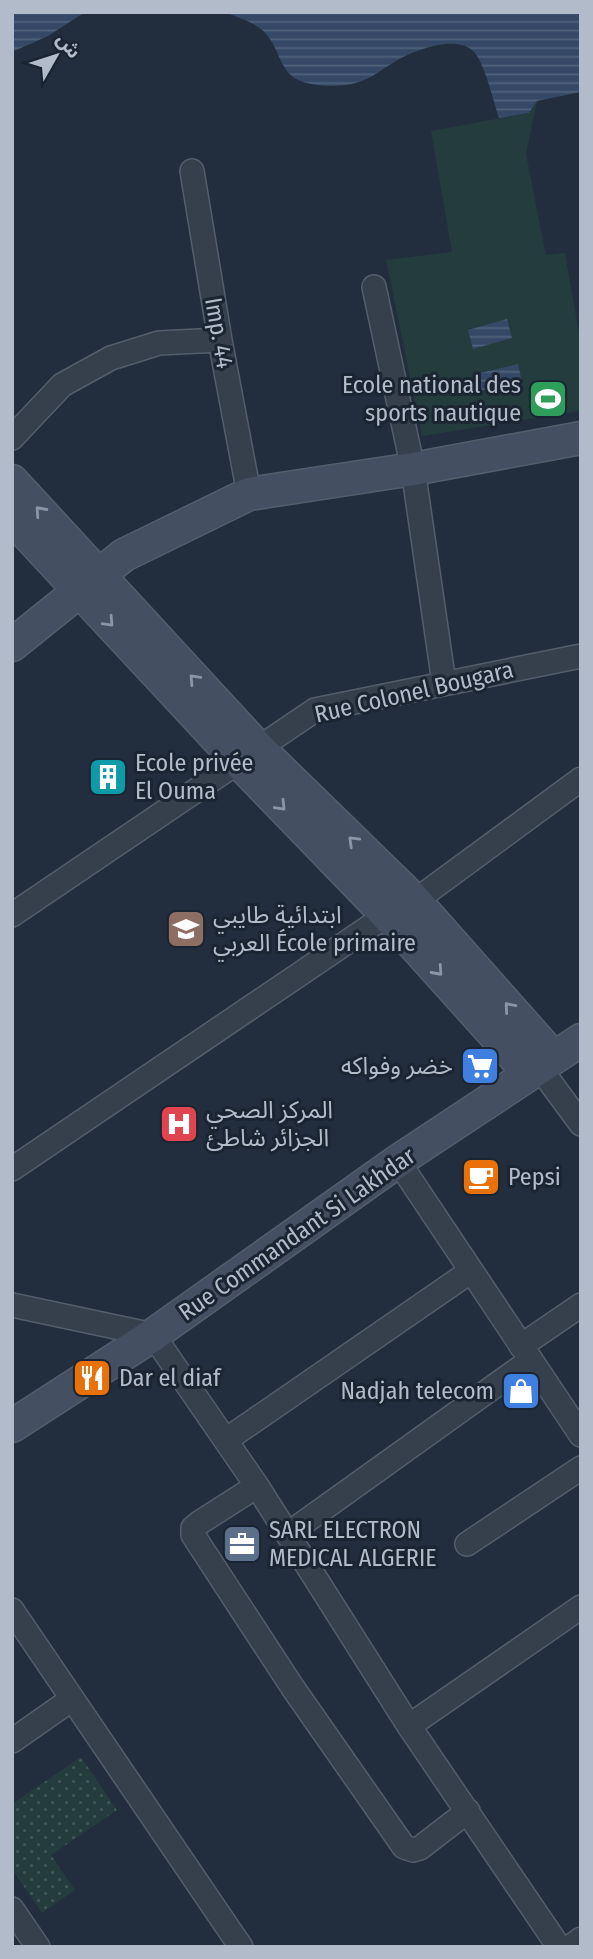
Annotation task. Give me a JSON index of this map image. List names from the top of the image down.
{
  "streets": {
    "street": ["Imp. 44", "Rue Colonel Bougara", "Rue Commandant Si Lakhdar"]
  },
  "places": {
    "sports": ["Ecole national des sports nautique"],
    "building": ["Ecole privée El Ouma"],
    "school or university": ["ابتدائية طايبي العربي École primaire"],
    "supermarket": ["خضر وفواكه"],
    "hospital": ["المركز الصحي الجزائر شاطئ"],
    "cafe": ["Pepsi"],
    "restaurant": ["Dar el diaf"],
    "shop": ["Nadjah telecom"],
    "office": ["SARL ELECTRON MEDICAL ALGERIE"]
  },
  "north": "top right"
}
